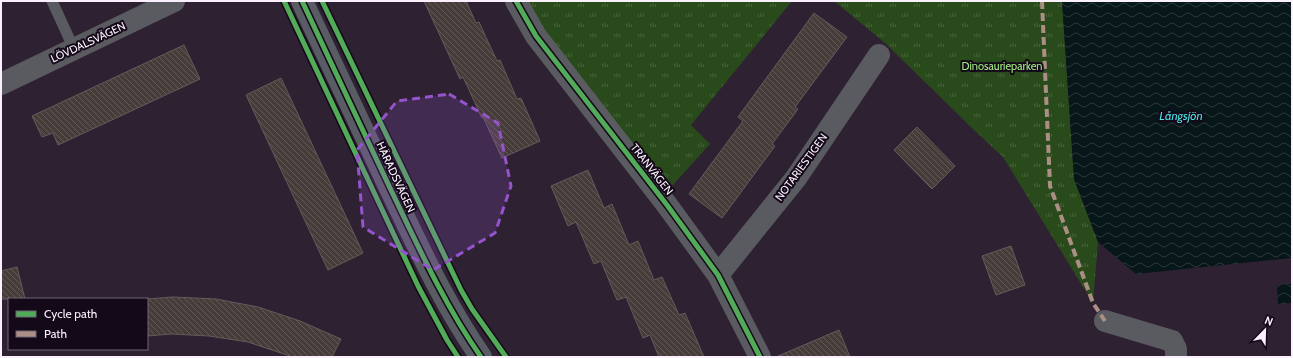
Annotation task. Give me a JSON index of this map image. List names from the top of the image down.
{
  "streets": {
    "street": [
      "LÖVDALSVÄGEN",
      "NOTARIESTIGEN",
      "TRANVÄGEN",
      "HÄRADSVÄGEN"
    ]
  },
  "crossings": [
    ["NOTARIESTIGEN", "TRANVÄGEN"]
  ],
  "water": ["Långsjön"],
  "parks": ["Dinosaurieparken"],
  "legend": ["Cycle path", "Path"],
  "north": "top right"
}
